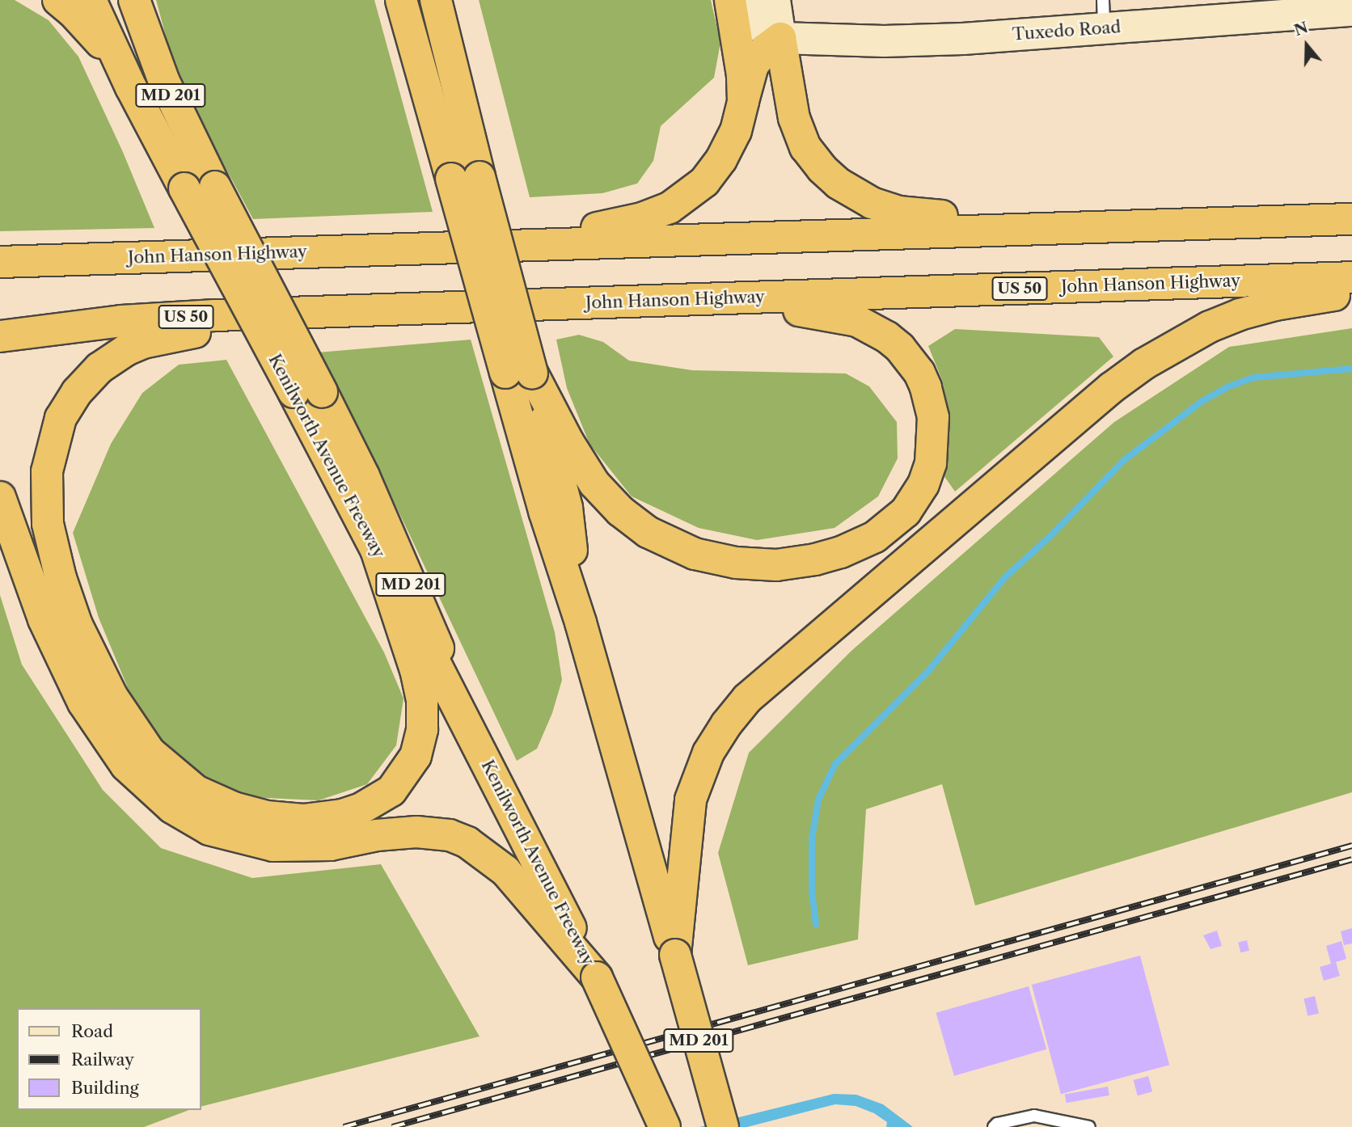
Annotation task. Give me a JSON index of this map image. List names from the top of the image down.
{
  "streets": {
    "highway": [
      "MD 201",
      "John Hanson Highway",
      "US 50",
      "Kenilworth Avenue Freeway"
    ],
    "main road": ["Tuxedo Road"]
  },
  "crossings": [
    ["MD 201", "Kenilworth Avenue Freeway"]
  ],
  "legend": ["Road", "Railway", "Building"],
  "north": "top"
}
